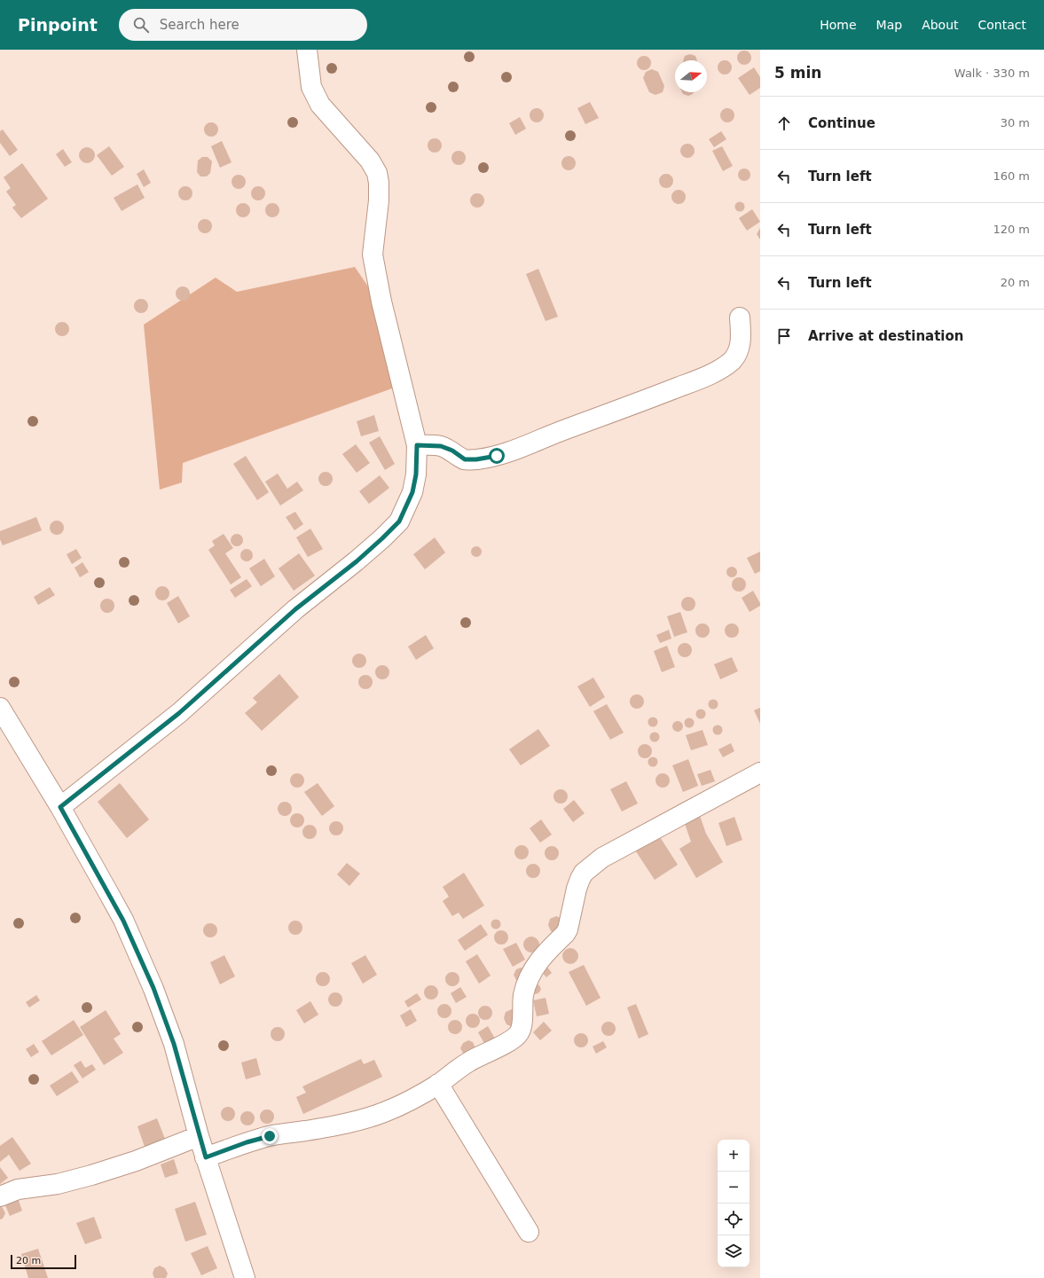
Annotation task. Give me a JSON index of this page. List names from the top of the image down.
{
  "scale_bar": "20 m",
  "north": "right",
  "page": {
    "header": "Pinpoint",
    "search": "Search here",
    "nav": [
      "Home",
      "Map",
      "About",
      "Contact"
    ],
    "heading": ["5 min", "Walk · 330 m"],
    "list": [
      ["Continue", "30 m"],
      ["Turn left", "160 m"],
      ["Turn left", "120 m"],
      ["Turn left", "20 m"],
      "Arrive at destination"
    ],
    "map_buttons": ["+", "−"],
    "scale": "20 m"
  }
}
